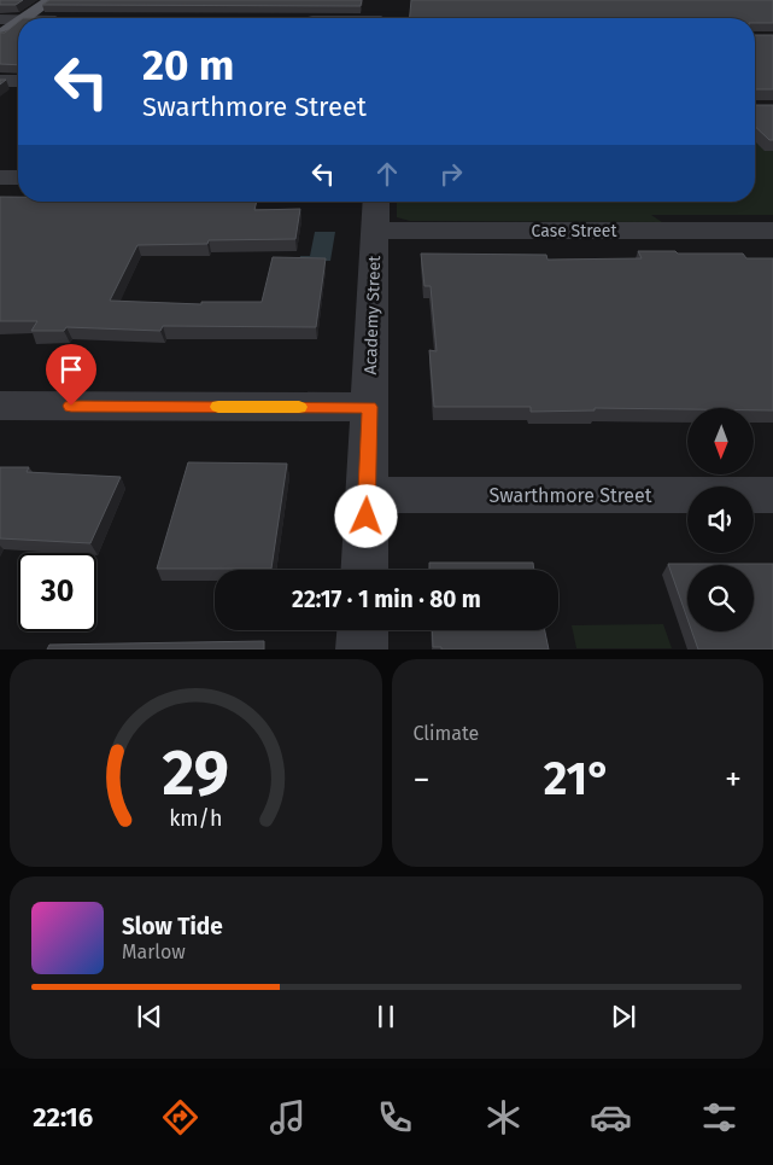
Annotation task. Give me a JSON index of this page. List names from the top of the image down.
{
  "streets": {
    "street": ["Case Street", "Academy Street", "Swarthmore Street"]
  },
  "crossings": [
    ["Case Street", "Academy Street"],
    ["Academy Street", "Swarthmore Street"]
  ],
  "north": "bottom",
  "page": {
    "turn": ["20 m", "Swarthmore Street"],
    "limit": "30",
    "trip": "22:17 · 1 min · 80 m",
    "tile": "Climate",
    "heat": ["−", "21°", "+"],
    "song": ["Slow Tide", "Marlow"],
    "tabs": "22:16",
    "gauge": ["29", "km/h"]
  }
}
